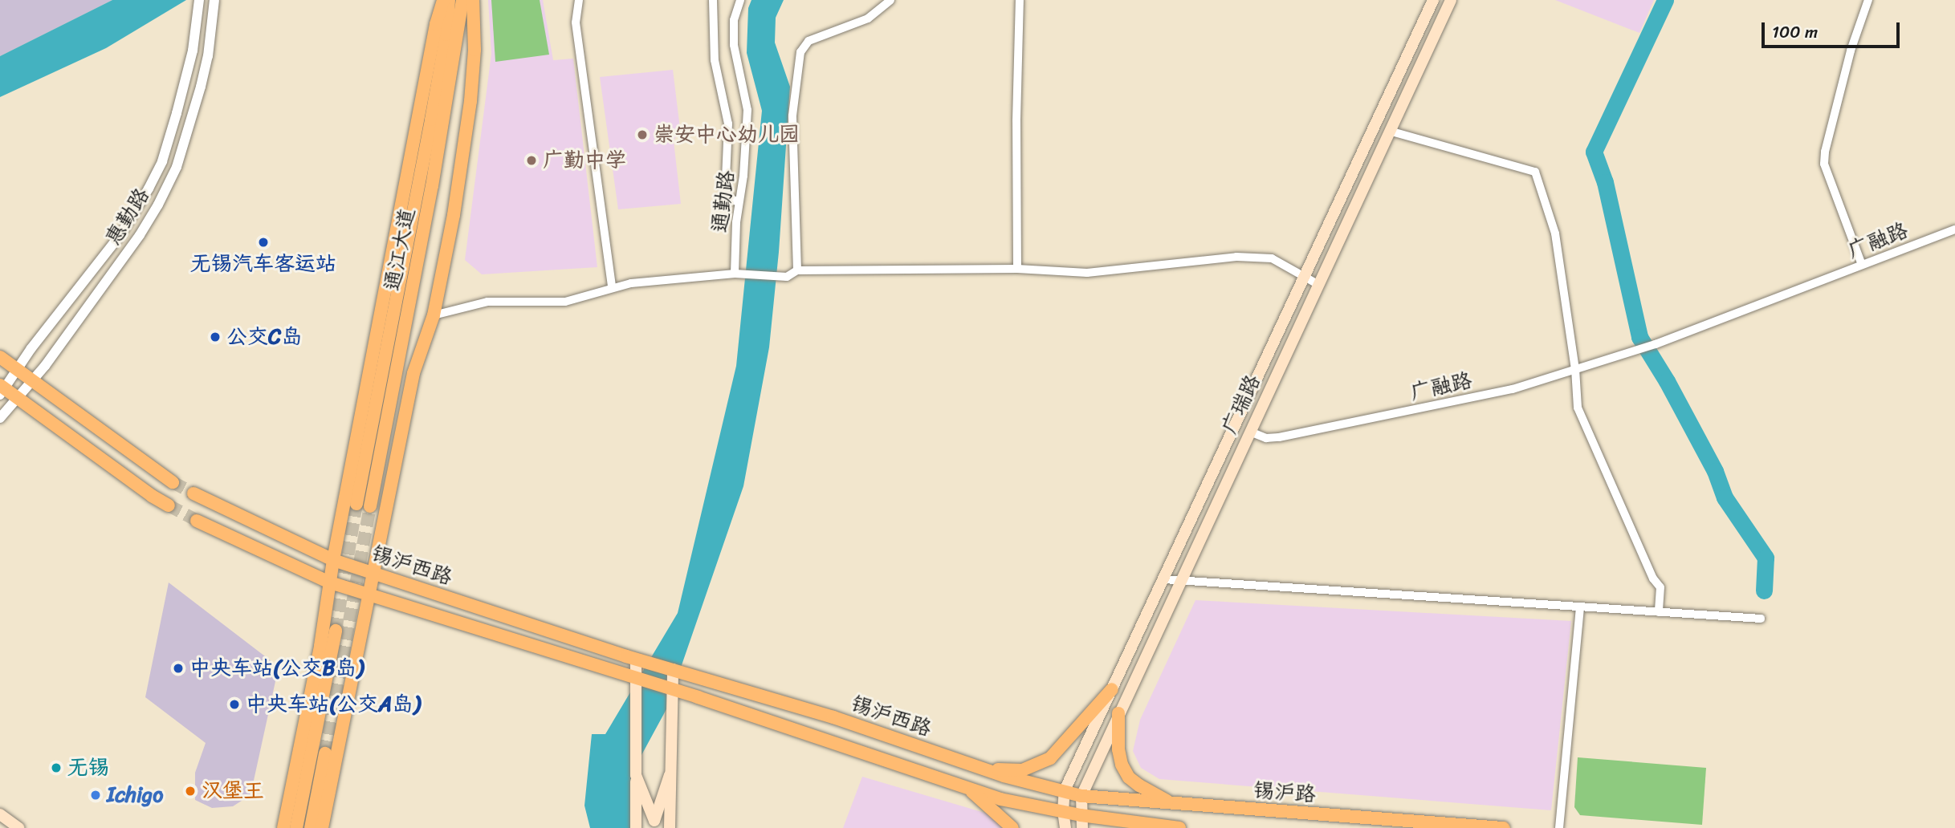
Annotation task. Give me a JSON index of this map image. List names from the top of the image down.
{
  "streets": {
    "main road": [
      "通江大道",
      "广瑞路",
      "锡沪西路",
      "锡沪路"
    ],
    "street": ["通勤路", "惠勤路", "广融路"]
  },
  "crossings": [
    ["广融路", "广瑞路"],
    ["广瑞路", "锡沪西路"],
    ["广瑞路", "锡沪路"],
    ["锡沪西路", "锡沪路"]
  ],
  "places": [
    "崇安中心幼儿园",
    "广勤中学",
    "无锡汽车客运站",
    "公交C岛",
    "中央车站(公交B岛)",
    "中央车站(公交A岛)",
    "无锡",
    "汉堡王",
    "Ichigo"
  ],
  "scale_bar": "100 m"
}
